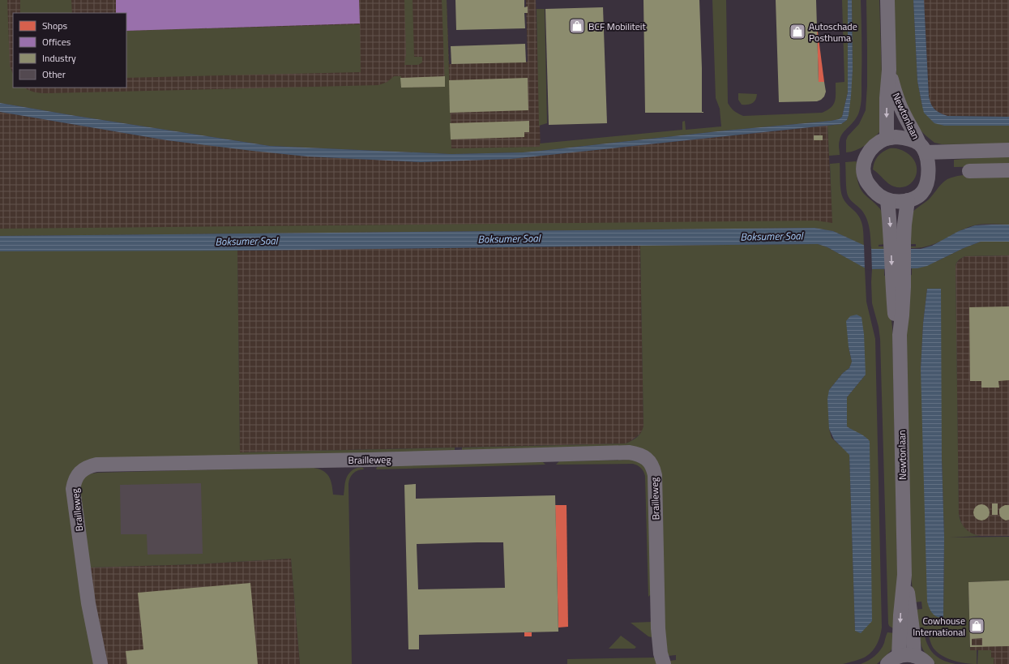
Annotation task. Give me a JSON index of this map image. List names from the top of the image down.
{
  "streets": {
    "street": ["Newtonlaan", "Brailleweg"]
  },
  "water": ["Boksumer Soal"],
  "places": {
    "shop": ["BCF Mobiliteit", "Autoschade Posthuma", "Cowhouse International"]
  },
  "legend": [
    "Shops",
    "Offices",
    "Industry",
    "Other"
  ]
}
